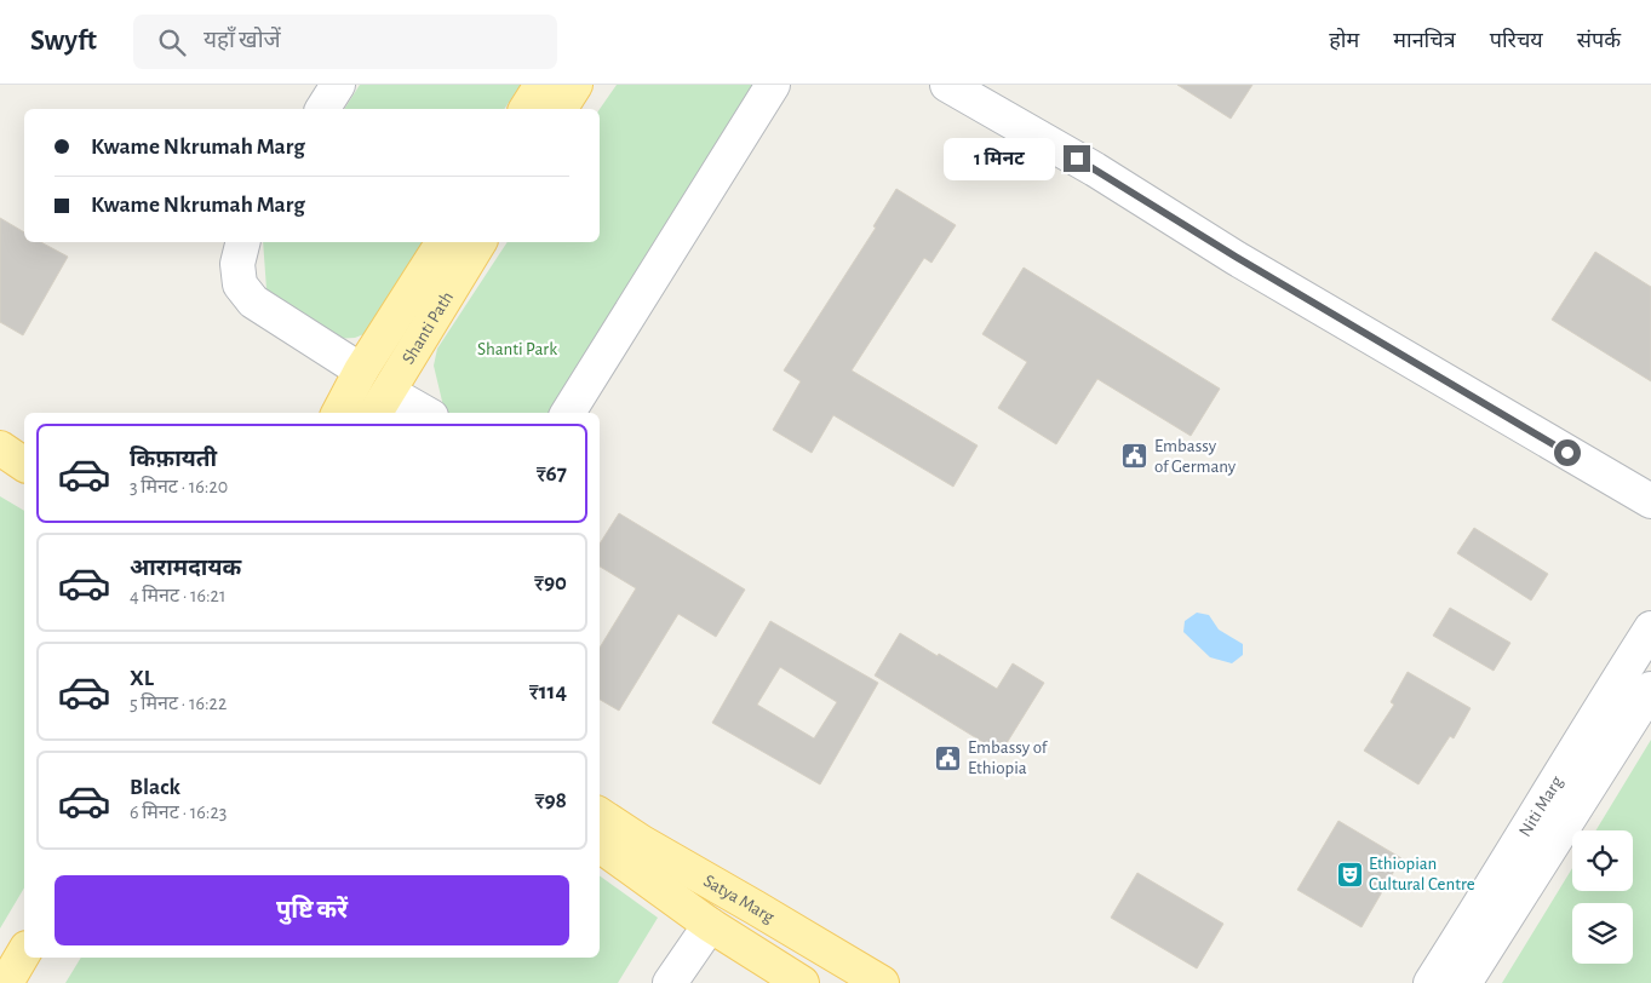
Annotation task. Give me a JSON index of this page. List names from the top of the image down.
{
  "streets": {
    "main road": ["Shanti Path", "Satya Marg"],
    "street": ["Niti Marg"]
  },
  "parks": ["Shanti Park"],
  "places": {
    "public building": ["Embassy of Germany", "Embassy of Ethiopia"],
    "theatre": ["Ethiopian Cultural Centre"]
  },
  "page": {
    "header": "Swyft",
    "search": "यहाँ खोजें",
    "nav": [
      "होम",
      "मानचित्र",
      "परिचय",
      "संपर्क"
    ],
    "banner": ["Kwame Nkrumah Marg", "Kwame Nkrumah Marg"],
    "bubble": "1 मिनट",
    "list": [
      {
        "name": "किफ़ायती",
        "note": "3 मिनट · 16:20",
        "value": "₹67"
      },
      {
        "name": "आरामदायक",
        "note": "4 मिनट · 16:21",
        "value": "₹90"
      },
      {
        "name": "XL",
        "note": "5 मिनट · 16:22",
        "value": "₹114"
      },
      {
        "name": "Black",
        "note": "6 मिनट · 16:23",
        "value": "₹98"
      }
    ],
    "buttons": "पुष्टि करें"
  }
}
